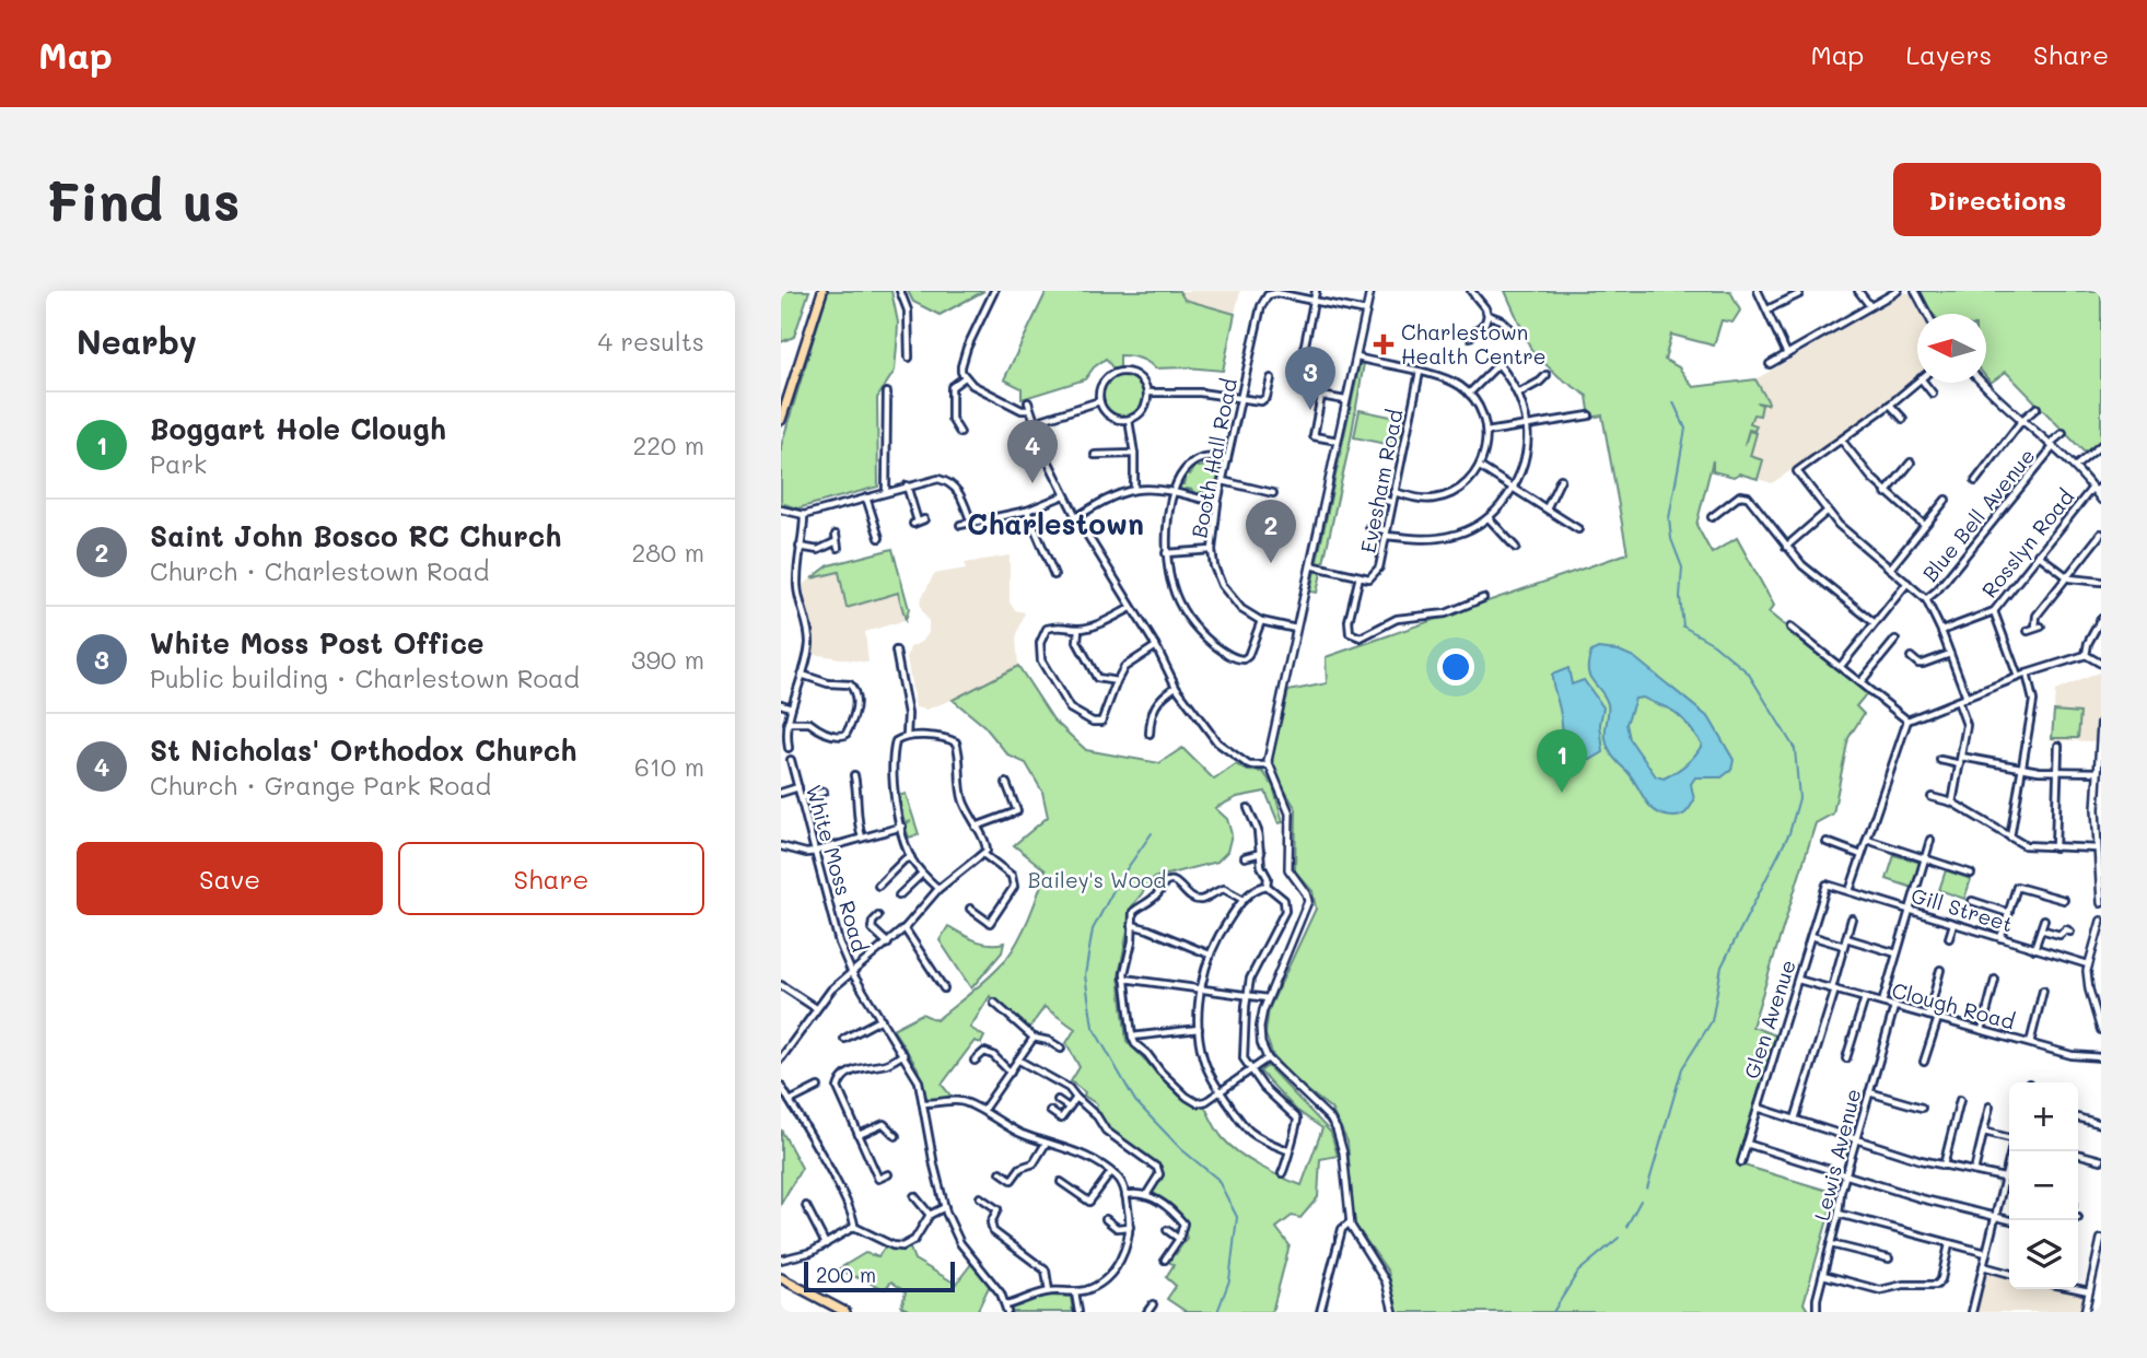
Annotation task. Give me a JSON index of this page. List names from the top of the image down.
{
  "streets": {
    "street": [
      "Booth Hall Road",
      "Evesham Road",
      "Blue Bell Avenue",
      "Rosslyn Road",
      "White Moss Road",
      "Gill Street",
      "Clough Road",
      "Glen Avenue",
      "Lewis Avenue"
    ]
  },
  "crossings": [
    ["Gill Street", "Glen Avenue"],
    ["Clough Road", "Glen Avenue"],
    ["Clough Road", "Lewis Avenue"]
  ],
  "districts": ["Charlestown"],
  "parks": ["Bailey's Wood"],
  "places": {
    "health": ["Charlestown Health Centre"]
  },
  "scale_bar": "200 m",
  "north": "left",
  "page": {
    "header": "Map",
    "nav": ["Map", "Layers", "Share"],
    "buttons": [
      "Directions",
      ["Save", "Share"]
    ],
    "title": "Find us",
    "heading": ["Nearby", "4 results"],
    "pins": [
      "3",
      "4",
      "2",
      "1"
    ],
    "list": [
      {
        "mark": "1",
        "name": "Boggart Hole Clough",
        "note": "Park",
        "value": "220 m"
      },
      {
        "mark": "2",
        "name": "Saint John Bosco RC Church",
        "note": "Church · Charlestown Road",
        "value": "280 m"
      },
      {
        "mark": "3",
        "name": "White Moss Post Office",
        "note": "Public building · Charlestown Road",
        "value": "390 m"
      },
      {
        "mark": "4",
        "name": "St Nicholas' Orthodox Church",
        "note": "Church · Grange Park Road",
        "value": "610 m"
      }
    ],
    "map_buttons": ["+", "−"],
    "scale": "200 m"
  }
}
